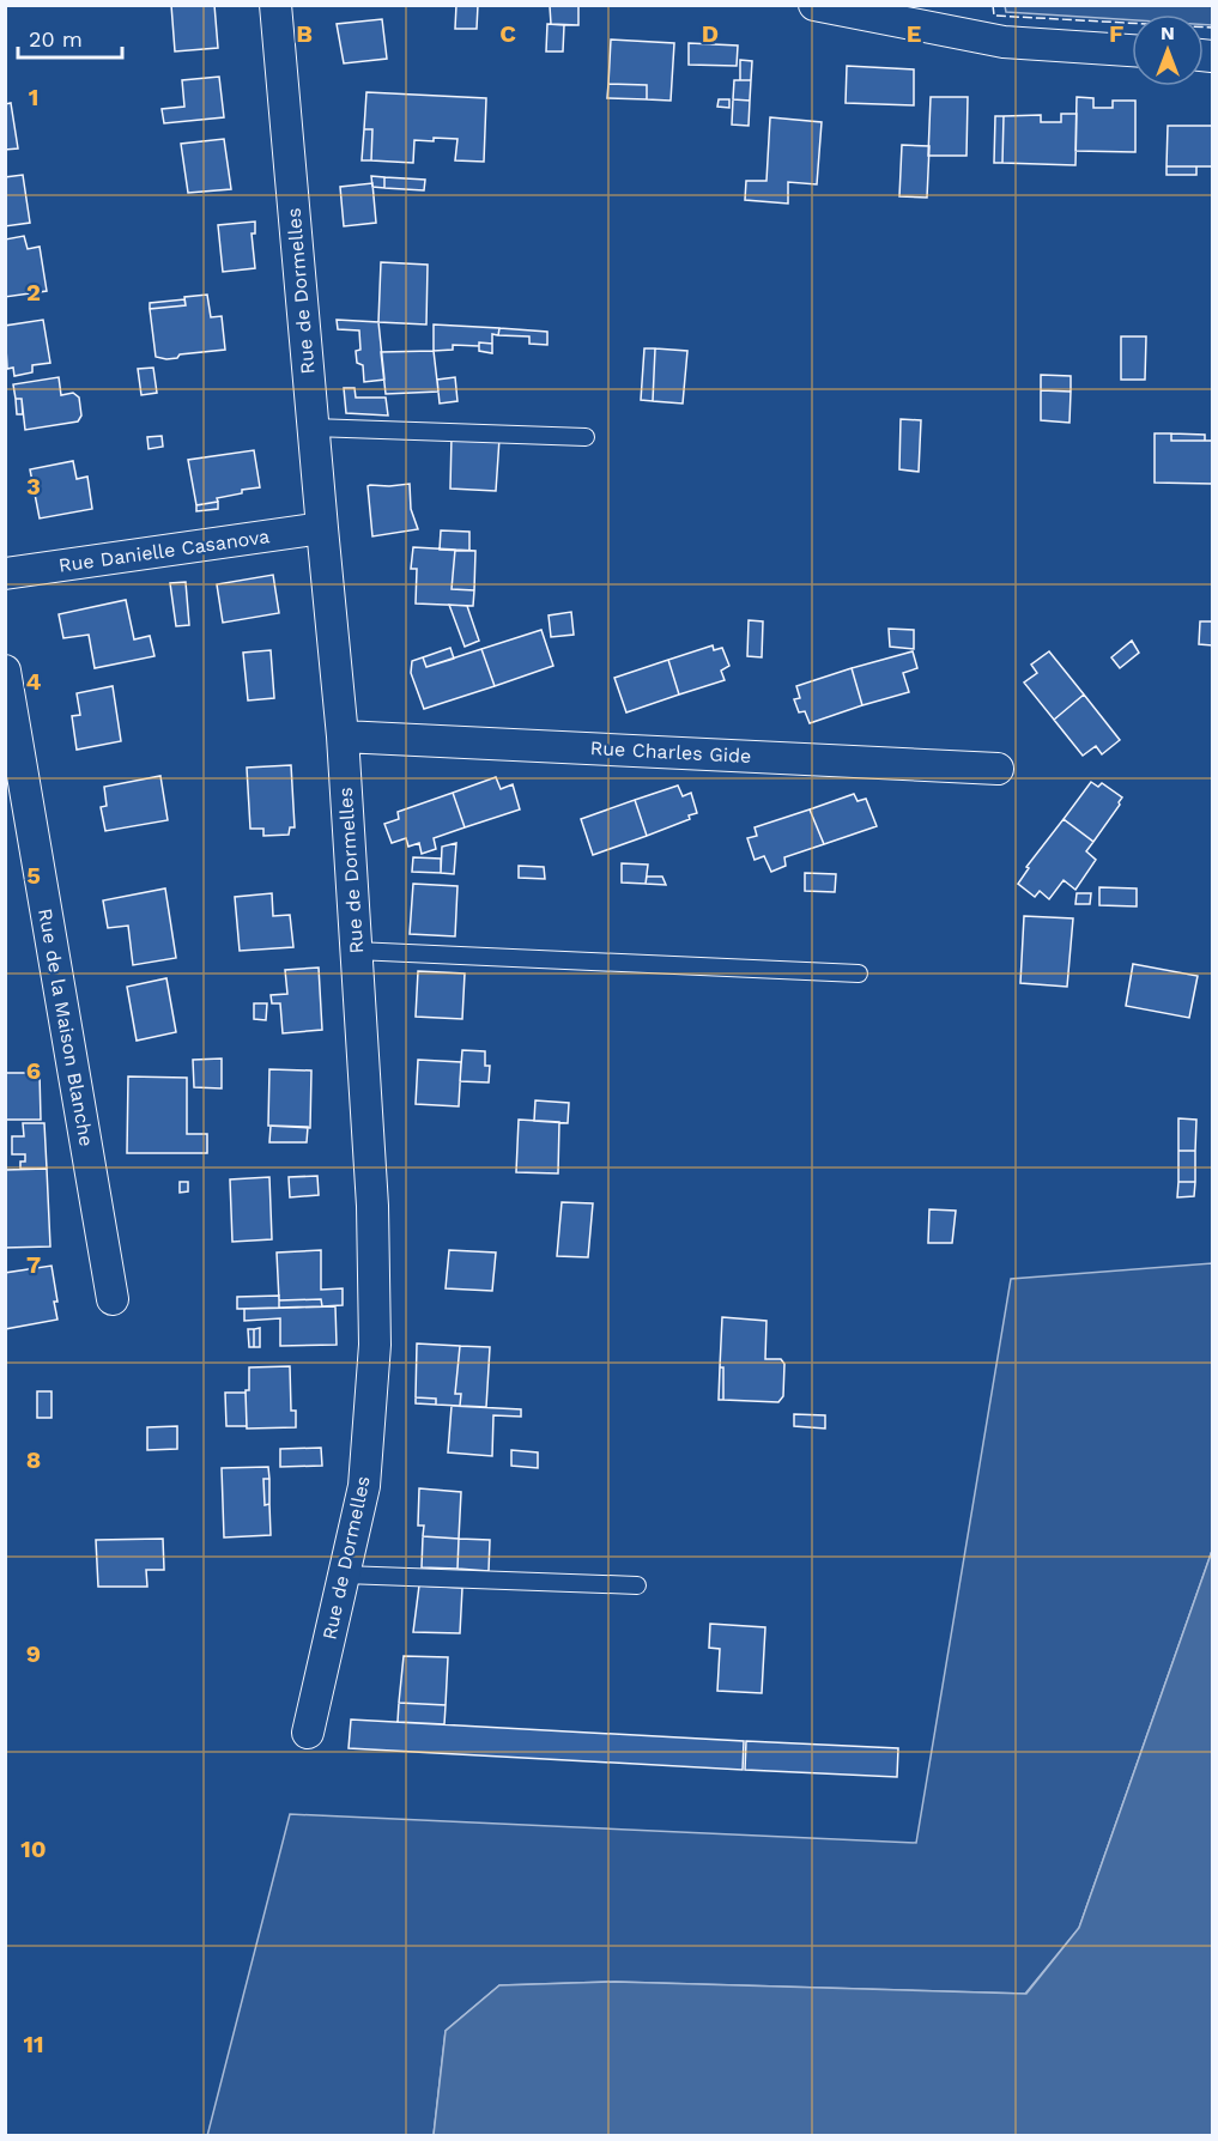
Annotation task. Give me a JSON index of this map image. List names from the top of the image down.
{
  "streets": {
    "street": [
      "Rue de Dormelles",
      "Rue Danielle Casanova",
      "Rue Charles Gide",
      "Rue de la Maison Blanche"
    ]
  },
  "crossings": [
    ["Rue de Dormelles", "Rue Danielle Casanova"],
    ["Rue de Dormelles", "Rue Charles Gide"]
  ],
  "scale_bar": "20 m",
  "north": "top",
  "grid": {
    "columns": [
      "B",
      "C",
      "D",
      "E",
      "F"
    ],
    "rows": [
      "1",
      "2",
      "3",
      "4",
      "5",
      "6",
      "7",
      "8",
      "9",
      "10",
      "11"
    ]
  }
}
